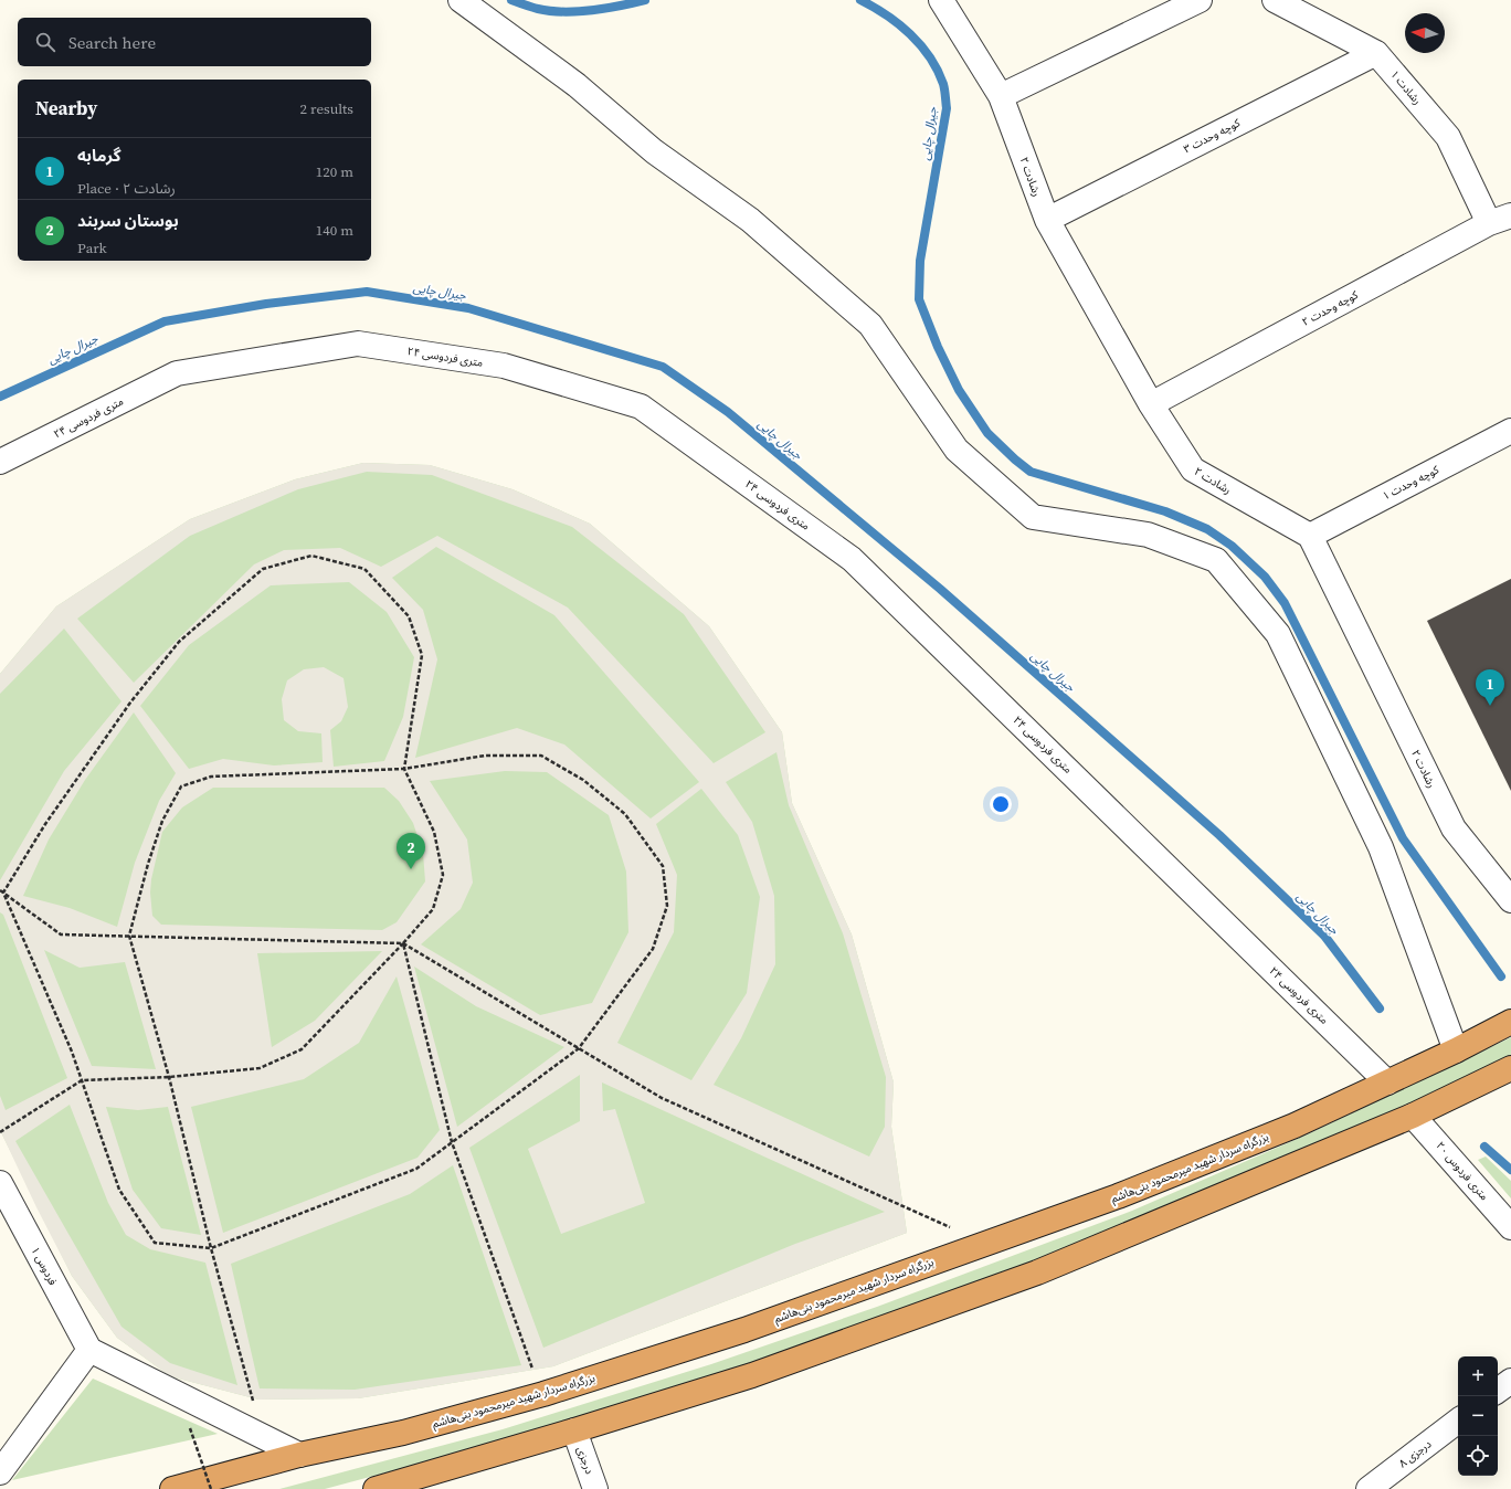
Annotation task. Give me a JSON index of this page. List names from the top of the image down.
{
  "streets": {
    "highway": ["بزرگراه سردار شهید میرمحمود بنی‌هاشم"],
    "street": [
      "رشادت ۱",
      "کوچه وحدت ۳",
      "رشادت ۲",
      "کوچه وحدت ۲",
      "۲۴ متری فردوسی",
      "کوچه وحدت ۱",
      "۲۰ متری فردوس",
      "فردوس ۱",
      "درجزی ۸",
      "درجزی"
    ]
  },
  "crossings": [
    ["رشادت ۱", "کوچه وحدت ۳"],
    ["رشادت ۱", "کوچه وحدت ۲"],
    ["کوچه وحدت ۳", "رشادت ۲"],
    ["رشادت ۲", "کوچه وحدت ۲"],
    ["رشادت ۲", "کوچه وحدت ۱"],
    ["۲۴ متری فردوسی", "بزرگراه سردار شهید میرمحمود بنی‌هاشم"]
  ],
  "water": ["جیرال چایی"],
  "north": "left",
  "page": {
    "search": "Search here",
    "heading": ["Nearby", "2 results"],
    "list": [
      {
        "mark": "1",
        "name": "گرمابه",
        "note": "Place · رشادت ۲",
        "value": "120 m"
      },
      {
        "mark": "2",
        "name": "بوستان سربند",
        "note": "Park",
        "value": "140 m"
      }
    ],
    "pins": ["1", "2"],
    "map_buttons": ["+", "−"]
  }
}
